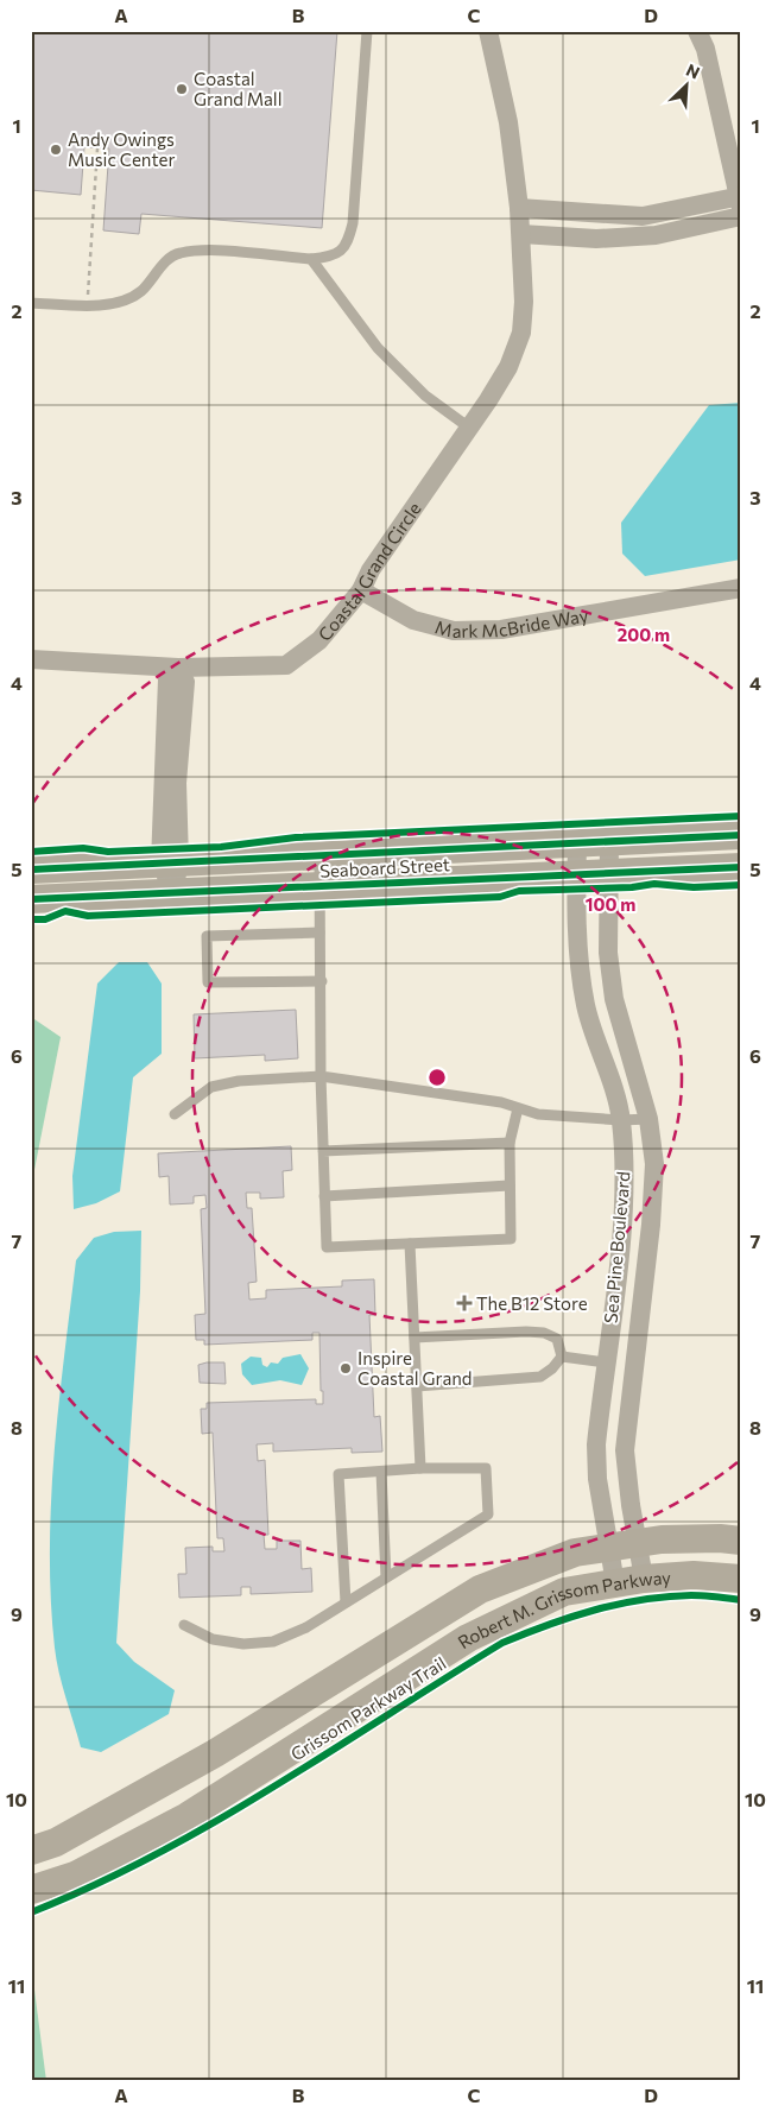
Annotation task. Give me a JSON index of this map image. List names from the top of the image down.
{
  "streets": {
    "main road": ["Seaboard Street", "Robert M. Grissom Parkway"],
    "street": ["Coastal Grand Circle", "Mark McBride Way", "Sea Pine Boulevard"],
    "cycle path": ["Grissom Parkway Trail"]
  },
  "crossings": [
    ["Coastal Grand Circle", "Mark McBride Way"],
    ["Seaboard Street", "Sea Pine Boulevard"],
    ["Sea Pine Boulevard", "Robert M. Grissom Parkway"]
  ],
  "places": {
    "other": ["Coastal Grand Mall", "Andy Owings Music Center", "Inspire Coastal Grand"],
    "health": ["The B12 Store"]
  },
  "north": "top right",
  "grid": {
    "columns": [
      "A",
      "B",
      "C",
      "D"
    ],
    "rows": [
      "1",
      "2",
      "3",
      "4",
      "5",
      "6",
      "7",
      "8",
      "9",
      "10",
      "11"
    ]
  },
  "rings": ["200 m", "100 m"]
}
